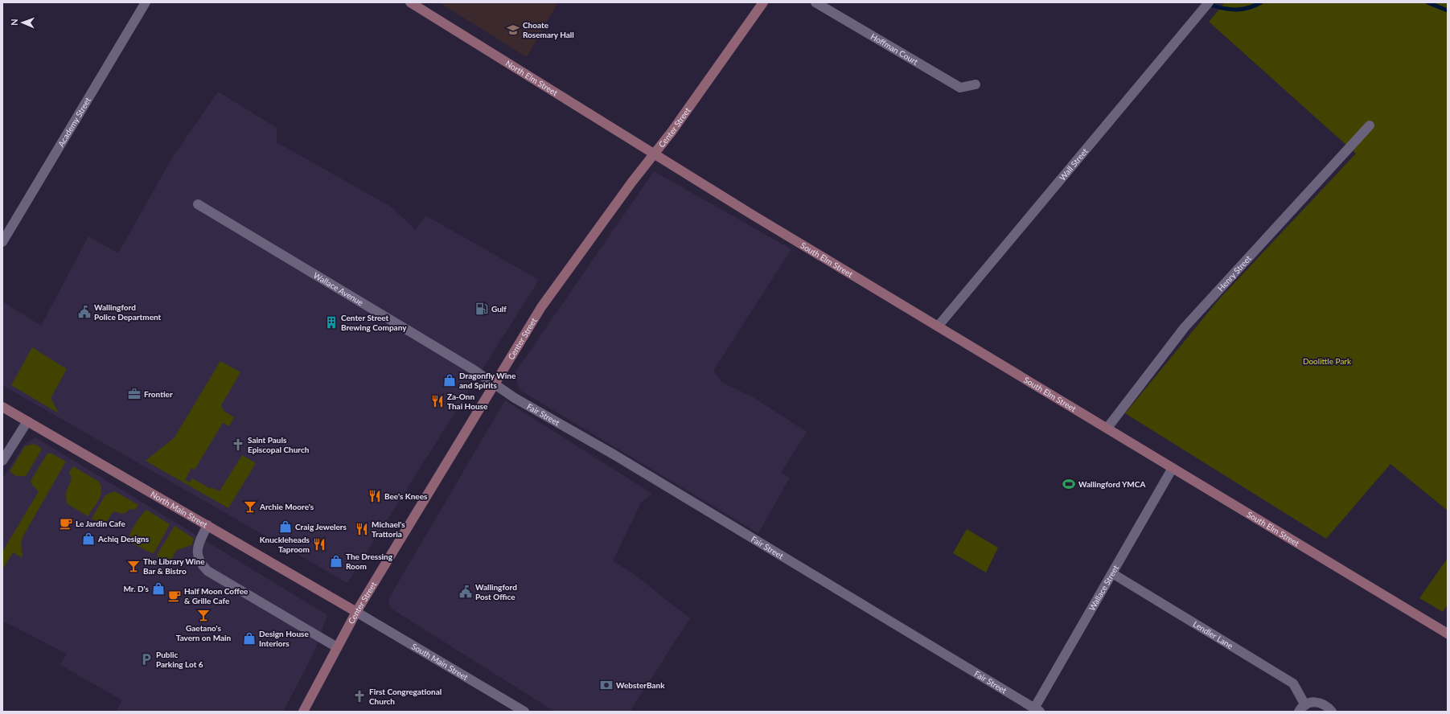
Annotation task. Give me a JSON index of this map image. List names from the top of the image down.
{
  "streets": {
    "main road": [
      "North Elm Street",
      "Center Street",
      "South Elm Street",
      "North Main Street"
    ],
    "street": [
      "Hoffman Court",
      "Academy Street",
      "Wall Street",
      "Henry Street",
      "Wallace Avenue",
      "Fair Street",
      "Wallace Street",
      "Lendler Lane",
      "South Main Street"
    ]
  },
  "crossings": [
    ["North Elm Street", "Center Street"],
    ["North Elm Street", "South Elm Street"],
    ["Center Street", "South Elm Street"],
    ["Center Street", "Wallace Avenue"],
    ["Center Street", "Fair Street"],
    ["Center Street", "North Main Street"],
    ["Center Street", "South Main Street"],
    ["Wall Street", "South Elm Street"],
    ["South Elm Street", "Henry Street"],
    ["South Elm Street", "Wallace Street"],
    ["Wallace Avenue", "Fair Street"],
    ["Fair Street", "Wallace Street"],
    ["North Main Street", "South Main Street"],
    ["Wallace Street", "Lendler Lane"]
  ],
  "parks": ["Doolittle Park"],
  "places": {
    "school or university": ["Choate Rosemary Hall"],
    "fuel station": ["Gulf"],
    "public building": ["Wallingford Police Department", "Wallingford Post Office"],
    "building": ["Center Street Brewing Company"],
    "shop": [
      "Dragonfly Wine and Spirits",
      "Craig Jewelers",
      "Achiq Designs",
      "The Dressing Room",
      "Mr. D's",
      "Design House Interiors"
    ],
    "office": ["Frontier"],
    "restaurant": [
      "Za-Onn Thai House",
      "Bee's Knees",
      "Michael's Trattoria",
      "Knuckleheads Taproom"
    ],
    "church": ["Saint Pauls Episcopal Church", "First Congregational Church"],
    "sports": ["Wallingford YMCA"],
    "bar": ["Archie Moore's", "The Library Wine Bar & Bistro", "Gaetano's Tavern on Main"],
    "cafe": ["Le Jardin Cafe", "Half Moon Coffee & Grille Cafe"],
    "parking": ["Public Parking Lot 6"],
    "bank": ["WebsterBank"]
  },
  "north": "left"
}
